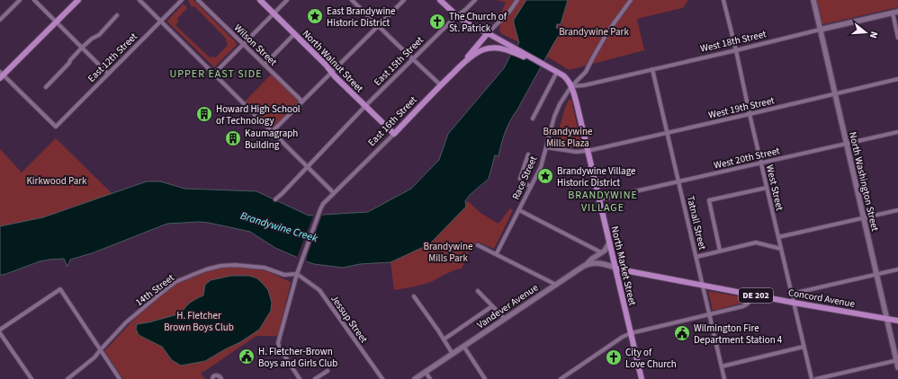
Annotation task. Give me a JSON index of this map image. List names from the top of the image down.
{
  "streets": {
    "main road": [
      "North Walnut Street",
      "East 16th Street",
      "North Market Street",
      "DE 202",
      "Concord Avenue"
    ],
    "street": [
      "West 18th Street",
      "Wilson Street",
      "East 12th Street",
      "East 15th Street",
      "West 19th Street",
      "West 20th Street",
      "Race Street",
      "North Washington Street",
      "West Street",
      "Tatnall Street",
      "14th Street",
      "Vandever Avenue",
      "Jessup Street"
    ]
  },
  "crossings": [
    ["West 18th Street", "Race Street"],
    ["West 18th Street", "North Washington Street"],
    ["West 18th Street", "West Street"],
    ["West 18th Street", "Tatnall Street"],
    ["West 18th Street", "North Market Street"],
    ["North Walnut Street", "East 15th Street"],
    ["North Walnut Street", "East 16th Street"],
    ["East 15th Street", "North Market Street"],
    ["West 19th Street", "Race Street"],
    ["West 19th Street", "North Washington Street"],
    ["West 19th Street", "West Street"],
    ["West 19th Street", "Tatnall Street"],
    ["West 19th Street", "North Market Street"],
    ["East 16th Street", "North Market Street"],
    ["East 16th Street", "14th Street"],
    ["East 16th Street", "Jessup Street"],
    ["West 20th Street", "North Washington Street"],
    ["West 20th Street", "West Street"],
    ["West 20th Street", "Tatnall Street"],
    ["West 20th Street", "North Market Street"],
    ["Race Street", "North Market Street"],
    ["North Washington Street", "Concord Avenue"],
    ["West Street", "Concord Avenue"],
    ["Tatnall Street", "Concord Avenue"],
    ["North Market Street", "Concord Avenue"],
    ["North Market Street", "Vandever Avenue"],
    ["14th Street", "Jessup Street"],
    ["Concord Avenue", "Vandever Avenue"]
  ],
  "districts": ["UPPER EAST SIDE", "BRANDYWINE VILLAGE"],
  "water": ["Brandywine Creek"],
  "parks": [
    "Brandywine Park",
    "Brandywine Mills Plaza",
    "Kirkwood Park",
    "Brandywine Mills Park",
    "H. Fletcher Brown Boys Club"
  ],
  "places": {
    "place": ["East Brandywine Historic District", "Brandywine Village Historic District"],
    "church": ["The Church of St. Patrick", "City of Love Church"],
    "building": ["Howard High School of Technology", "Kaumagraph Building"],
    "public building": ["Wilmington Fire Department Station 4", "H. Fletcher-Brown Boys and Girls Club"]
  },
  "north": "right"
}
